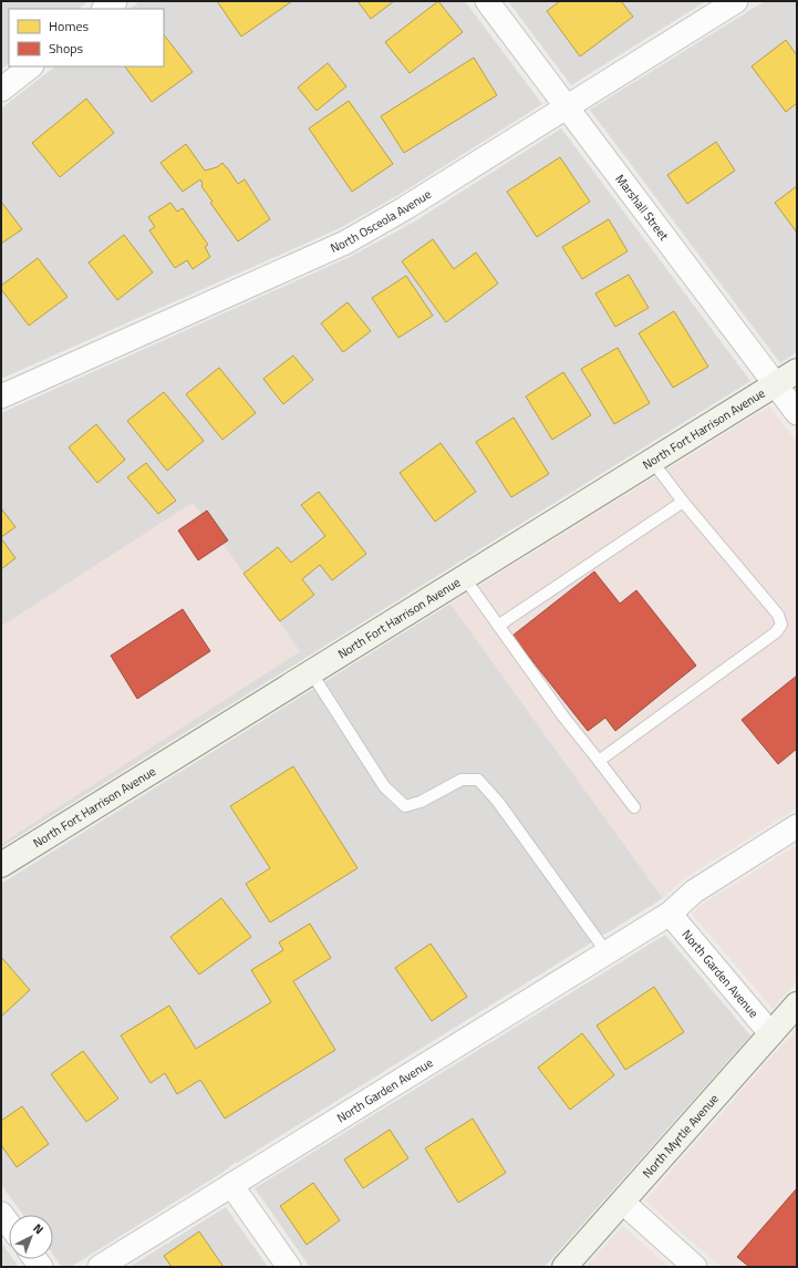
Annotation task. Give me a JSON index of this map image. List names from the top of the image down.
{
  "streets": {
    "street": [
      "Marshall Street",
      "North Osceola Avenue",
      "North Fort Harrison Avenue",
      "North Garden Avenue",
      "North Myrtle Avenue"
    ]
  },
  "crossings": [
    ["Marshall Street", "North Osceola Avenue"],
    ["Marshall Street", "North Fort Harrison Avenue"],
    ["North Garden Avenue", "North Myrtle Avenue"]
  ],
  "legend": ["Homes", "Shops"],
  "north": "top right"
}
